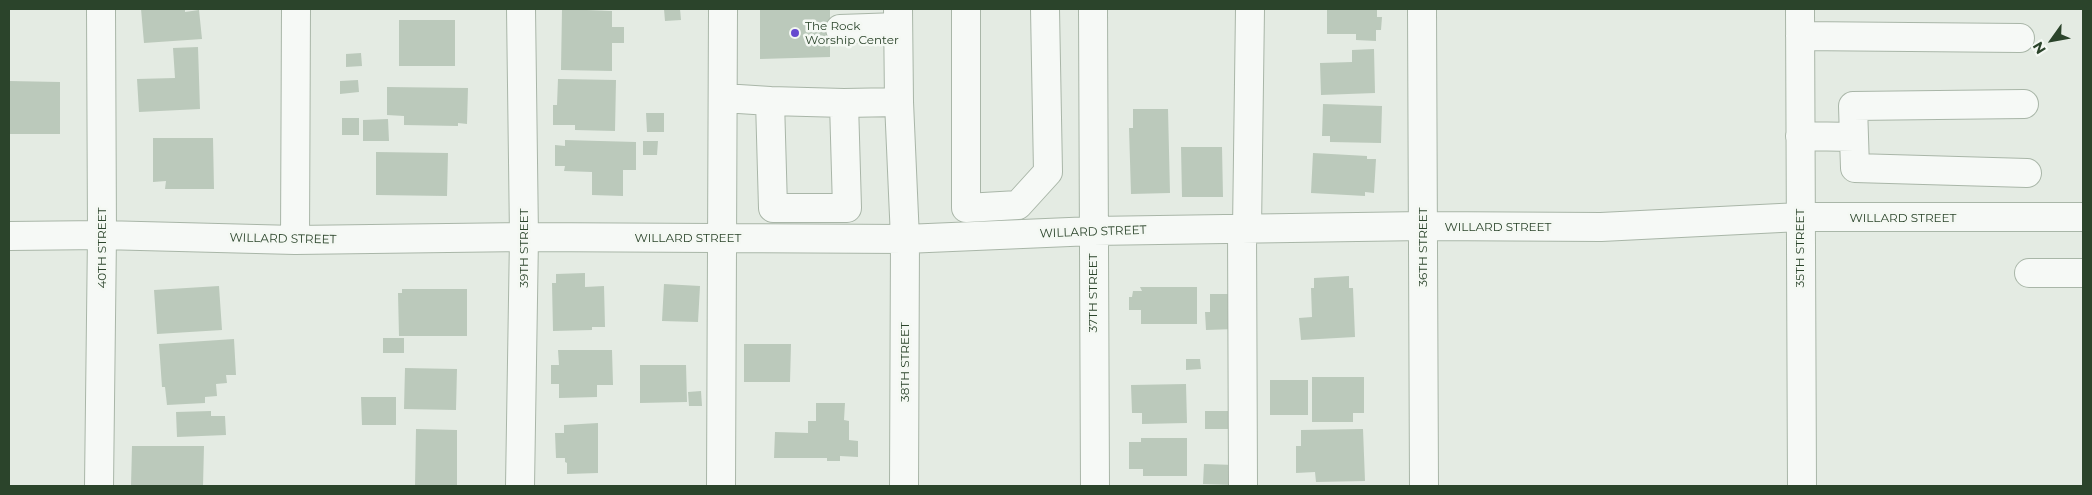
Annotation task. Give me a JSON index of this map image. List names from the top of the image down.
{
  "streets": {
    "street": [
      "WILLARD STREET",
      "36TH STREET",
      "40TH STREET",
      "39TH STREET",
      "35TH STREET",
      "37TH STREET",
      "38TH STREET"
    ]
  },
  "crossings": [
    ["WILLARD STREET", "36TH STREET"],
    ["WILLARD STREET", "40TH STREET"],
    ["WILLARD STREET", "39TH STREET"],
    ["WILLARD STREET", "35TH STREET"],
    ["WILLARD STREET", "37TH STREET"],
    ["WILLARD STREET", "38TH STREET"]
  ],
  "places": ["The Rock Worship Center"],
  "north": "bottom left"
}
